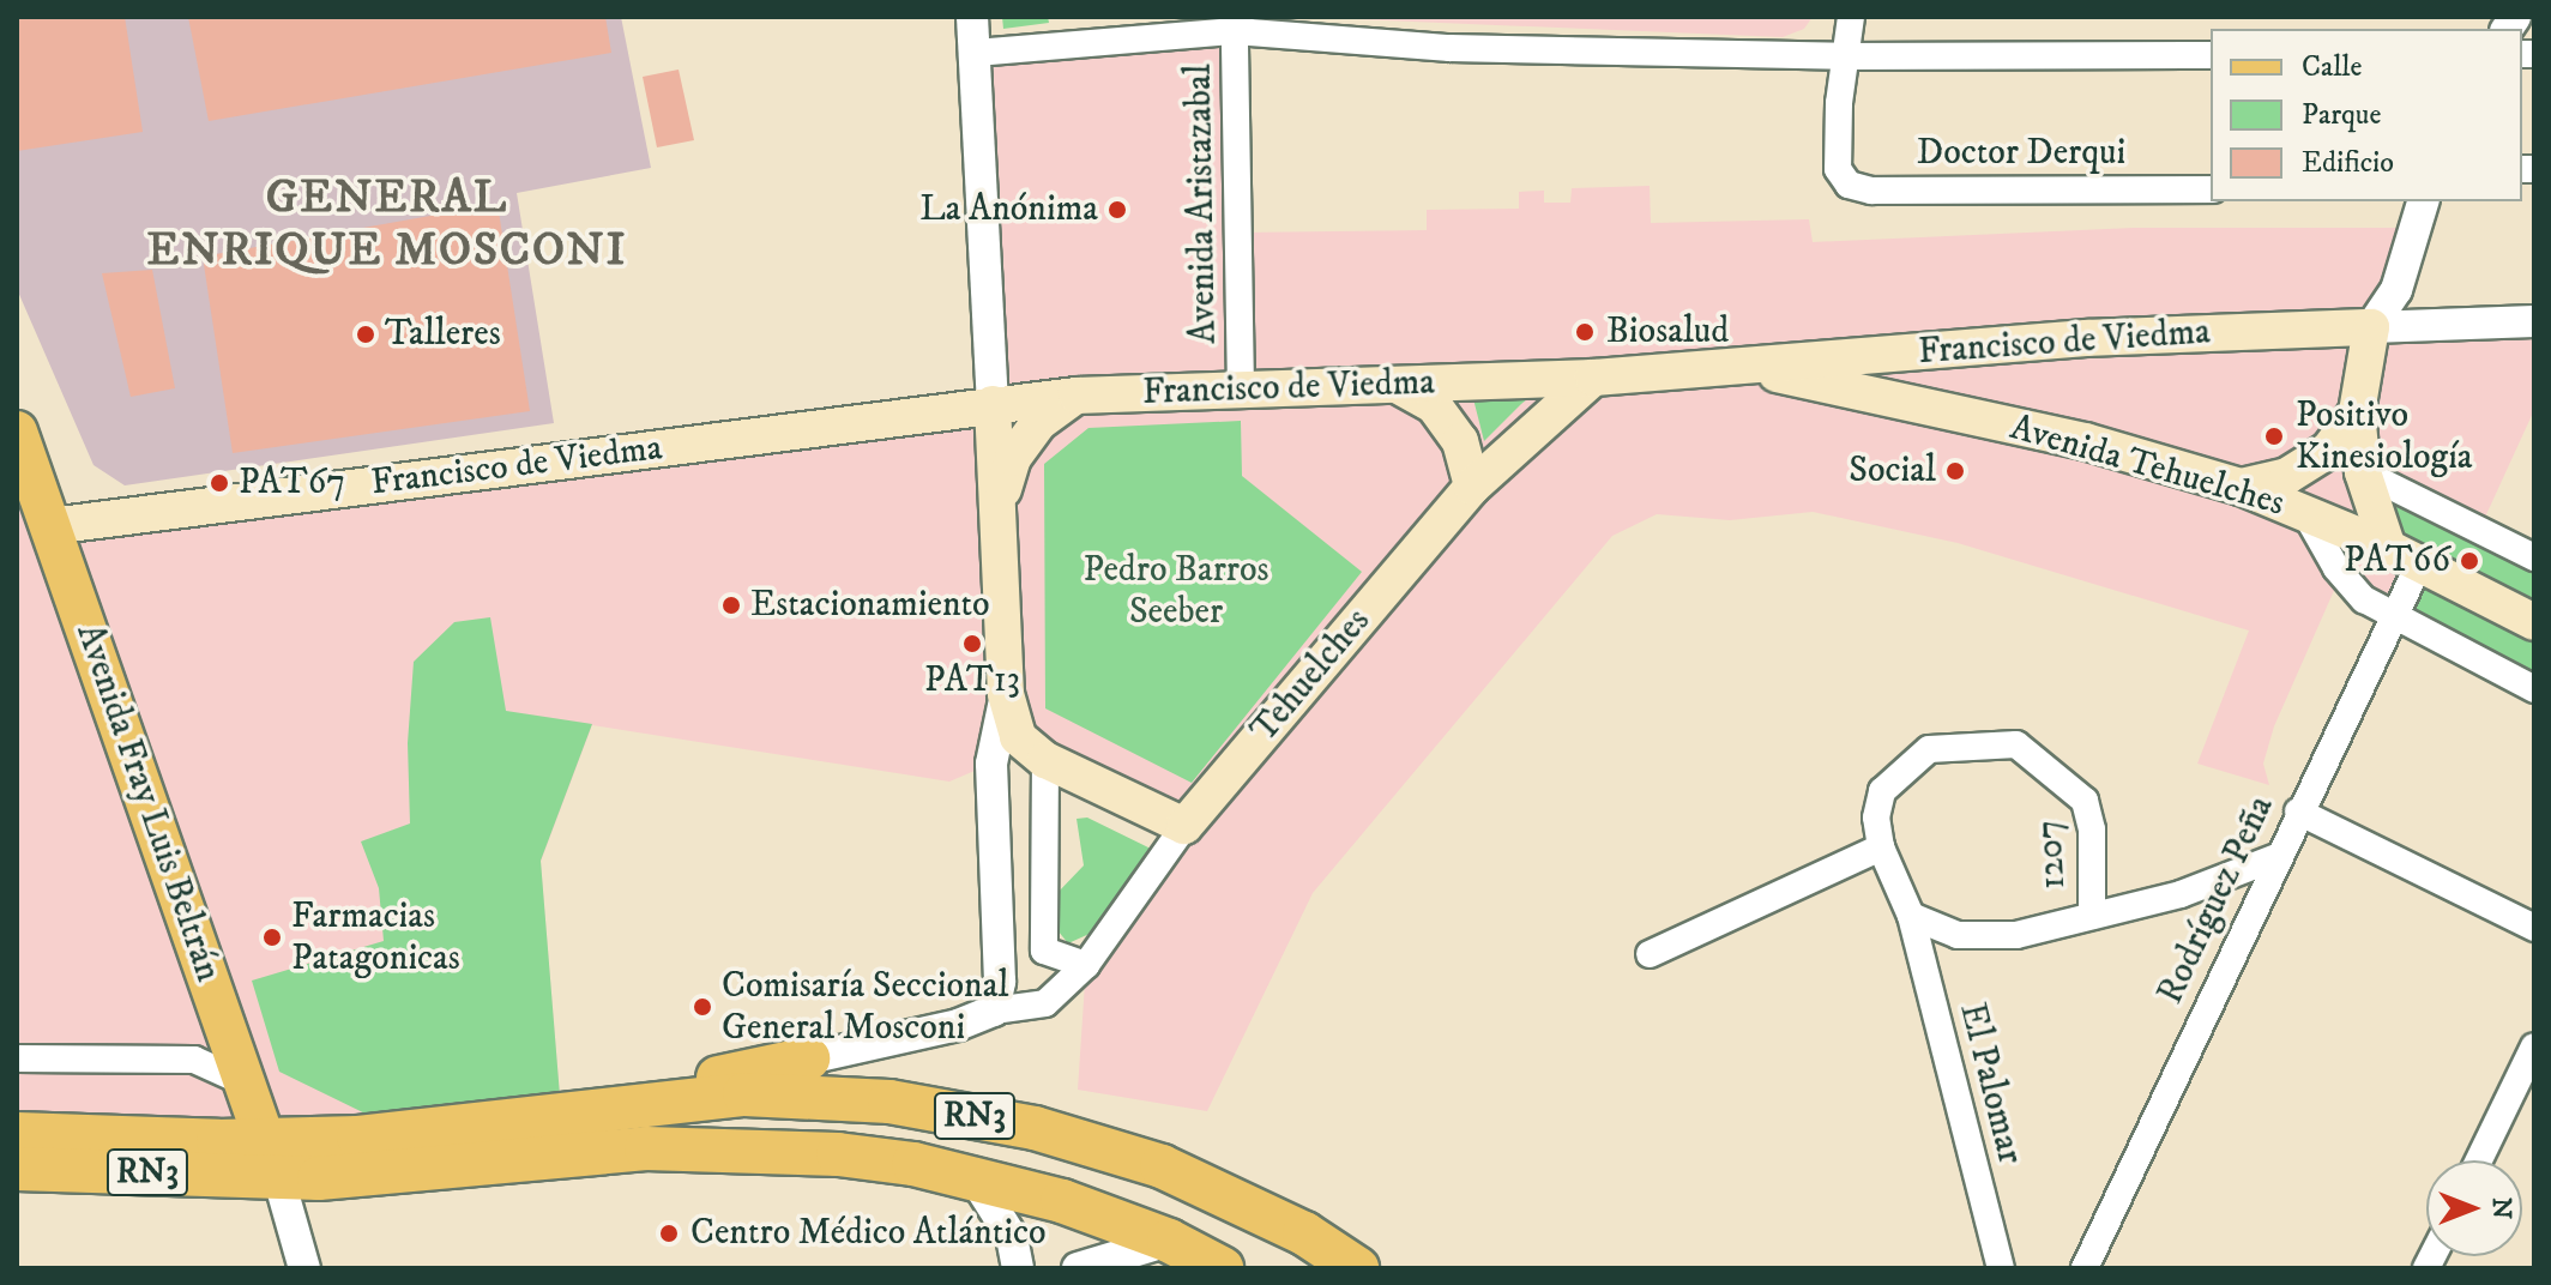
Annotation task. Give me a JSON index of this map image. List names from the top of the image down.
{
  "streets": {
    "highway": ["RN3"],
    "main road": [
      "Francisco de Viedma",
      "Avenida Tehuelches",
      "Tehuelches",
      "Avenida Fray Luis Beltrán"
    ],
    "street": [
      "Doctor Derqui",
      "Avenida Aristazabal",
      "1207",
      "Rodríguez Peña",
      "El Palomar"
    ]
  },
  "crossings": [
    ["Avenida Aristazabal", "Francisco de Viedma"],
    ["Francisco de Viedma", "Avenida Tehuelches"],
    ["Francisco de Viedma", "Tehuelches"],
    ["Francisco de Viedma", "Avenida Fray Luis Beltrán"],
    ["Avenida Tehuelches", "Rodríguez Peña"],
    ["Avenida Fray Luis Beltrán", "RN3"],
    ["1207", "Rodríguez Peña"],
    ["1207", "El Palomar"]
  ],
  "districts": ["GENERAL ENRIQUE MOSCONI"],
  "parks": ["Pedro Barros Seeber"],
  "places": [
    "La Anónima",
    "Biosalud",
    "Talleres",
    "Positivo Kinesiología",
    "Social",
    "PAT67",
    "PAT66",
    "Estacionamiento",
    "PAT13",
    "Farmacias Patagonicas",
    "Comisaría Seccional General Mosconi",
    "Centro Médico Atlántico"
  ],
  "legend": ["Calle", "Parque", "Edificio"],
  "north": "right"
}
